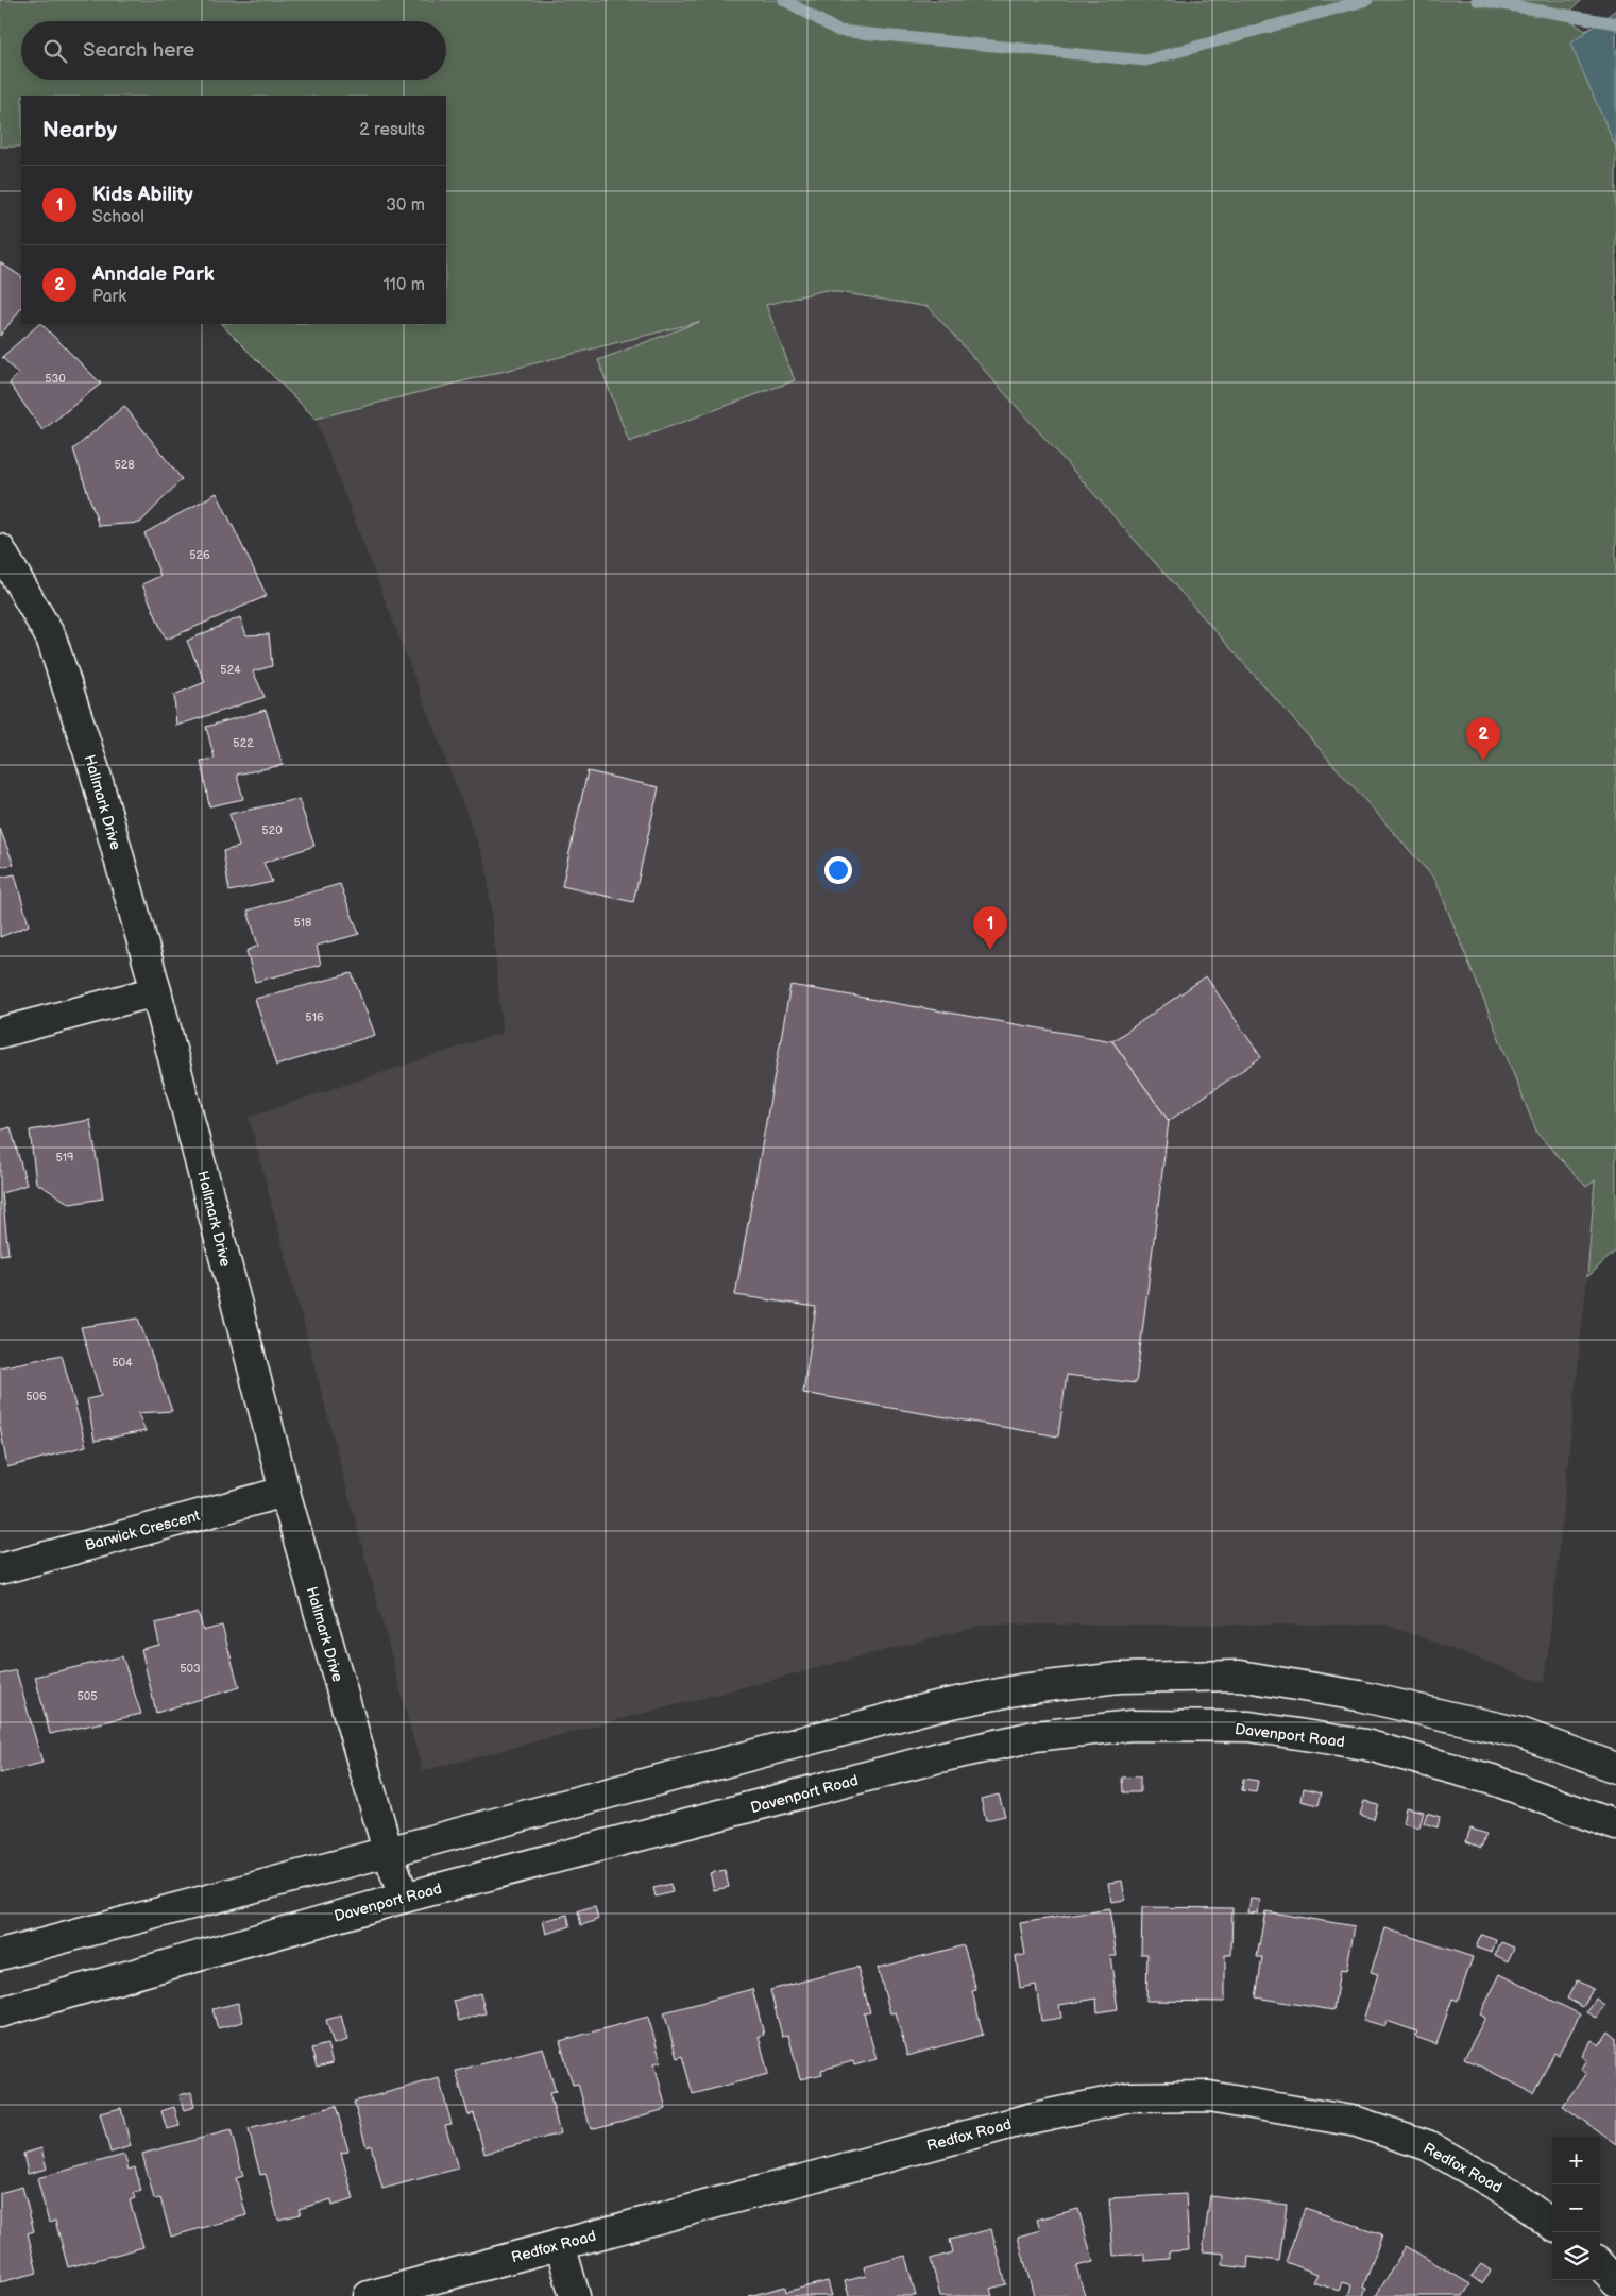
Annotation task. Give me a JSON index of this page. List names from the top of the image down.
{
  "streets": {
    "street": [
      "Hallmark Drive",
      "Barwick Crescent",
      "Davenport Road",
      "Redfox Road"
    ]
  },
  "crossings": [
    ["Hallmark Drive", "Barwick Crescent"],
    ["Hallmark Drive", "Davenport Road"]
  ],
  "house_numbers": [
    "530",
    "528",
    "526",
    "524",
    "522",
    "520",
    "518",
    "516",
    "519",
    "504",
    "506",
    "503",
    "505"
  ],
  "page": {
    "search": "Search here",
    "heading": ["Nearby", "2 results"],
    "list": [
      {
        "mark": "1",
        "name": "Kids Ability",
        "note": "School",
        "value": "30 m"
      },
      {
        "mark": "2",
        "name": "Anndale Park",
        "note": "Park",
        "value": "110 m"
      }
    ],
    "pins": ["2", "1"],
    "map_buttons": ["+", "−"]
  }
}
